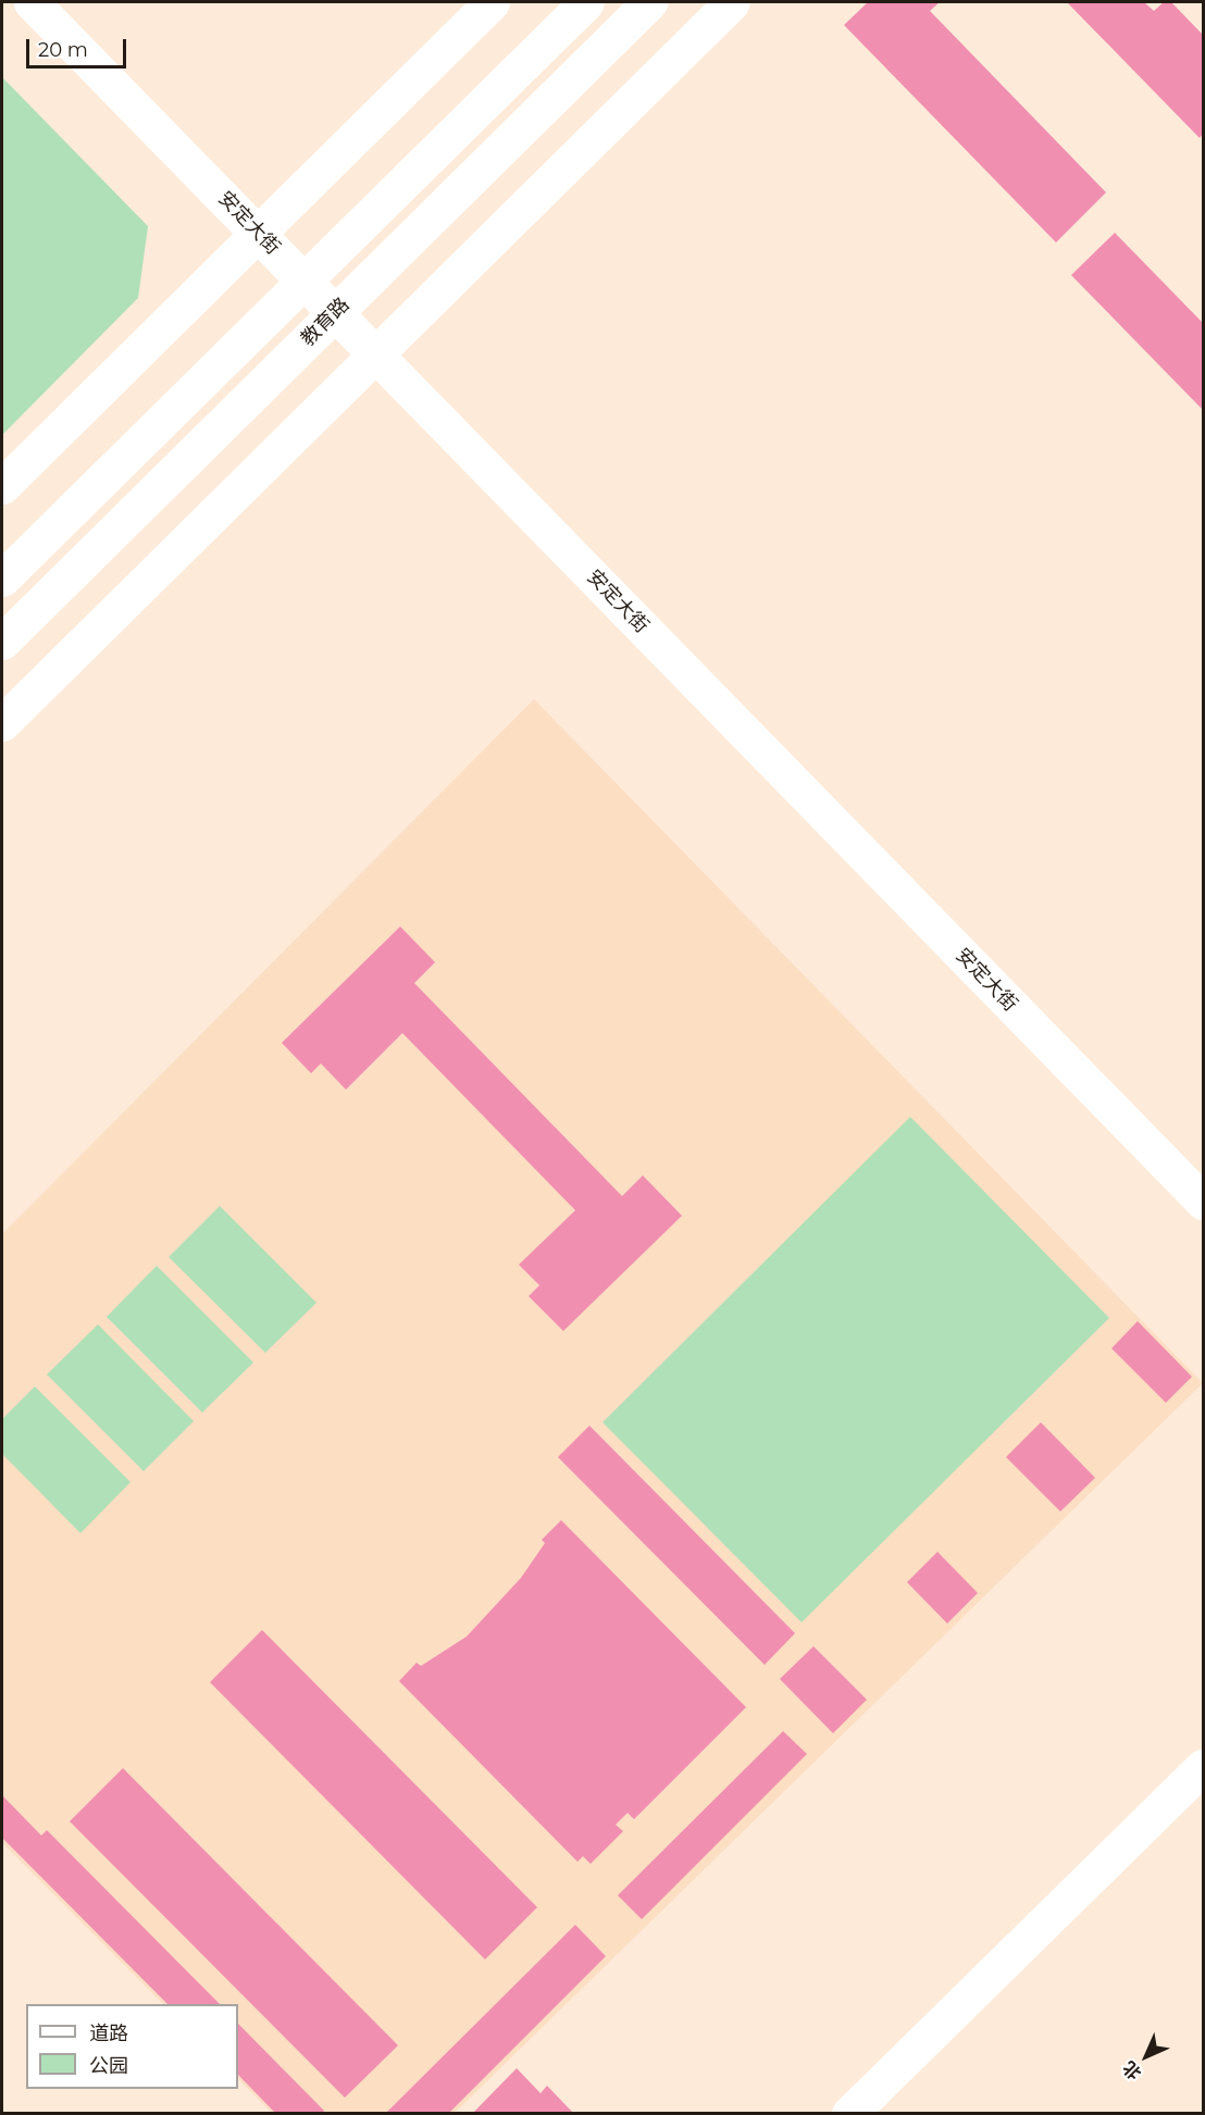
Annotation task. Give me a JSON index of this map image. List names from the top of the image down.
{
  "streets": {
    "street": ["安定大街", "教育路"]
  },
  "crossings": [
    ["安定大街", "教育路"]
  ],
  "legend": ["道路", "公园"],
  "scale_bar": "20 m",
  "north": "bottom left"
}
